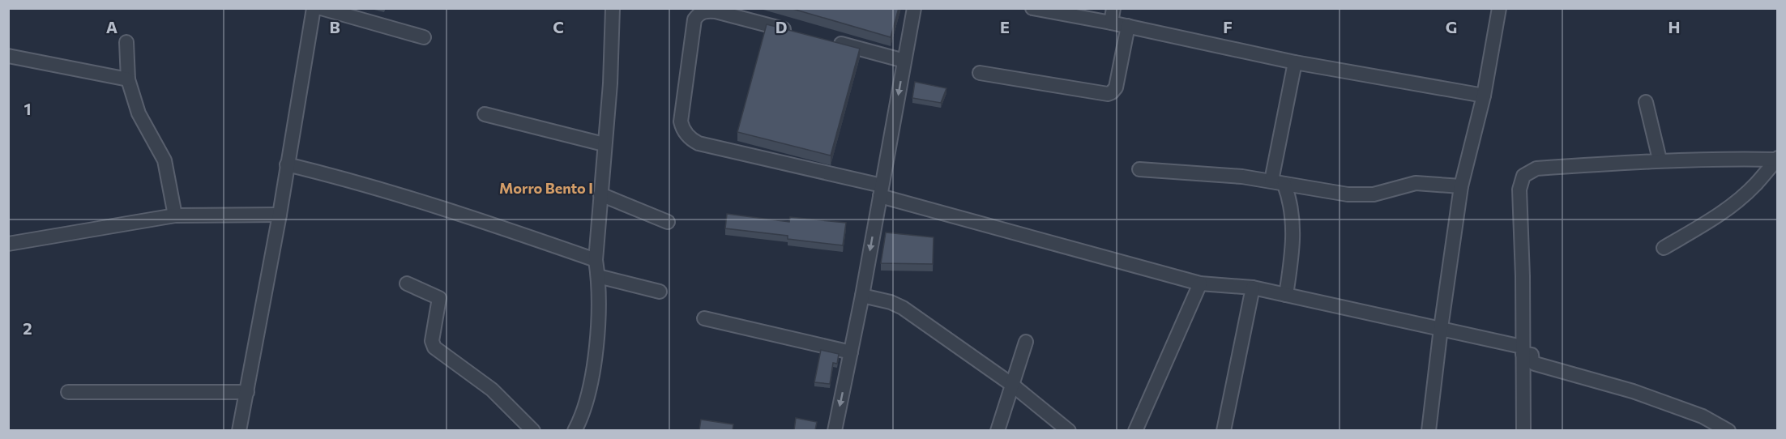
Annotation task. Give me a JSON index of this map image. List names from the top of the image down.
{
  "districts": ["Morro Bento I"],
  "grid": {
    "columns": [
      "A",
      "B",
      "C",
      "D",
      "E",
      "F",
      "G",
      "H"
    ],
    "rows": ["1", "2"]
  }
}
